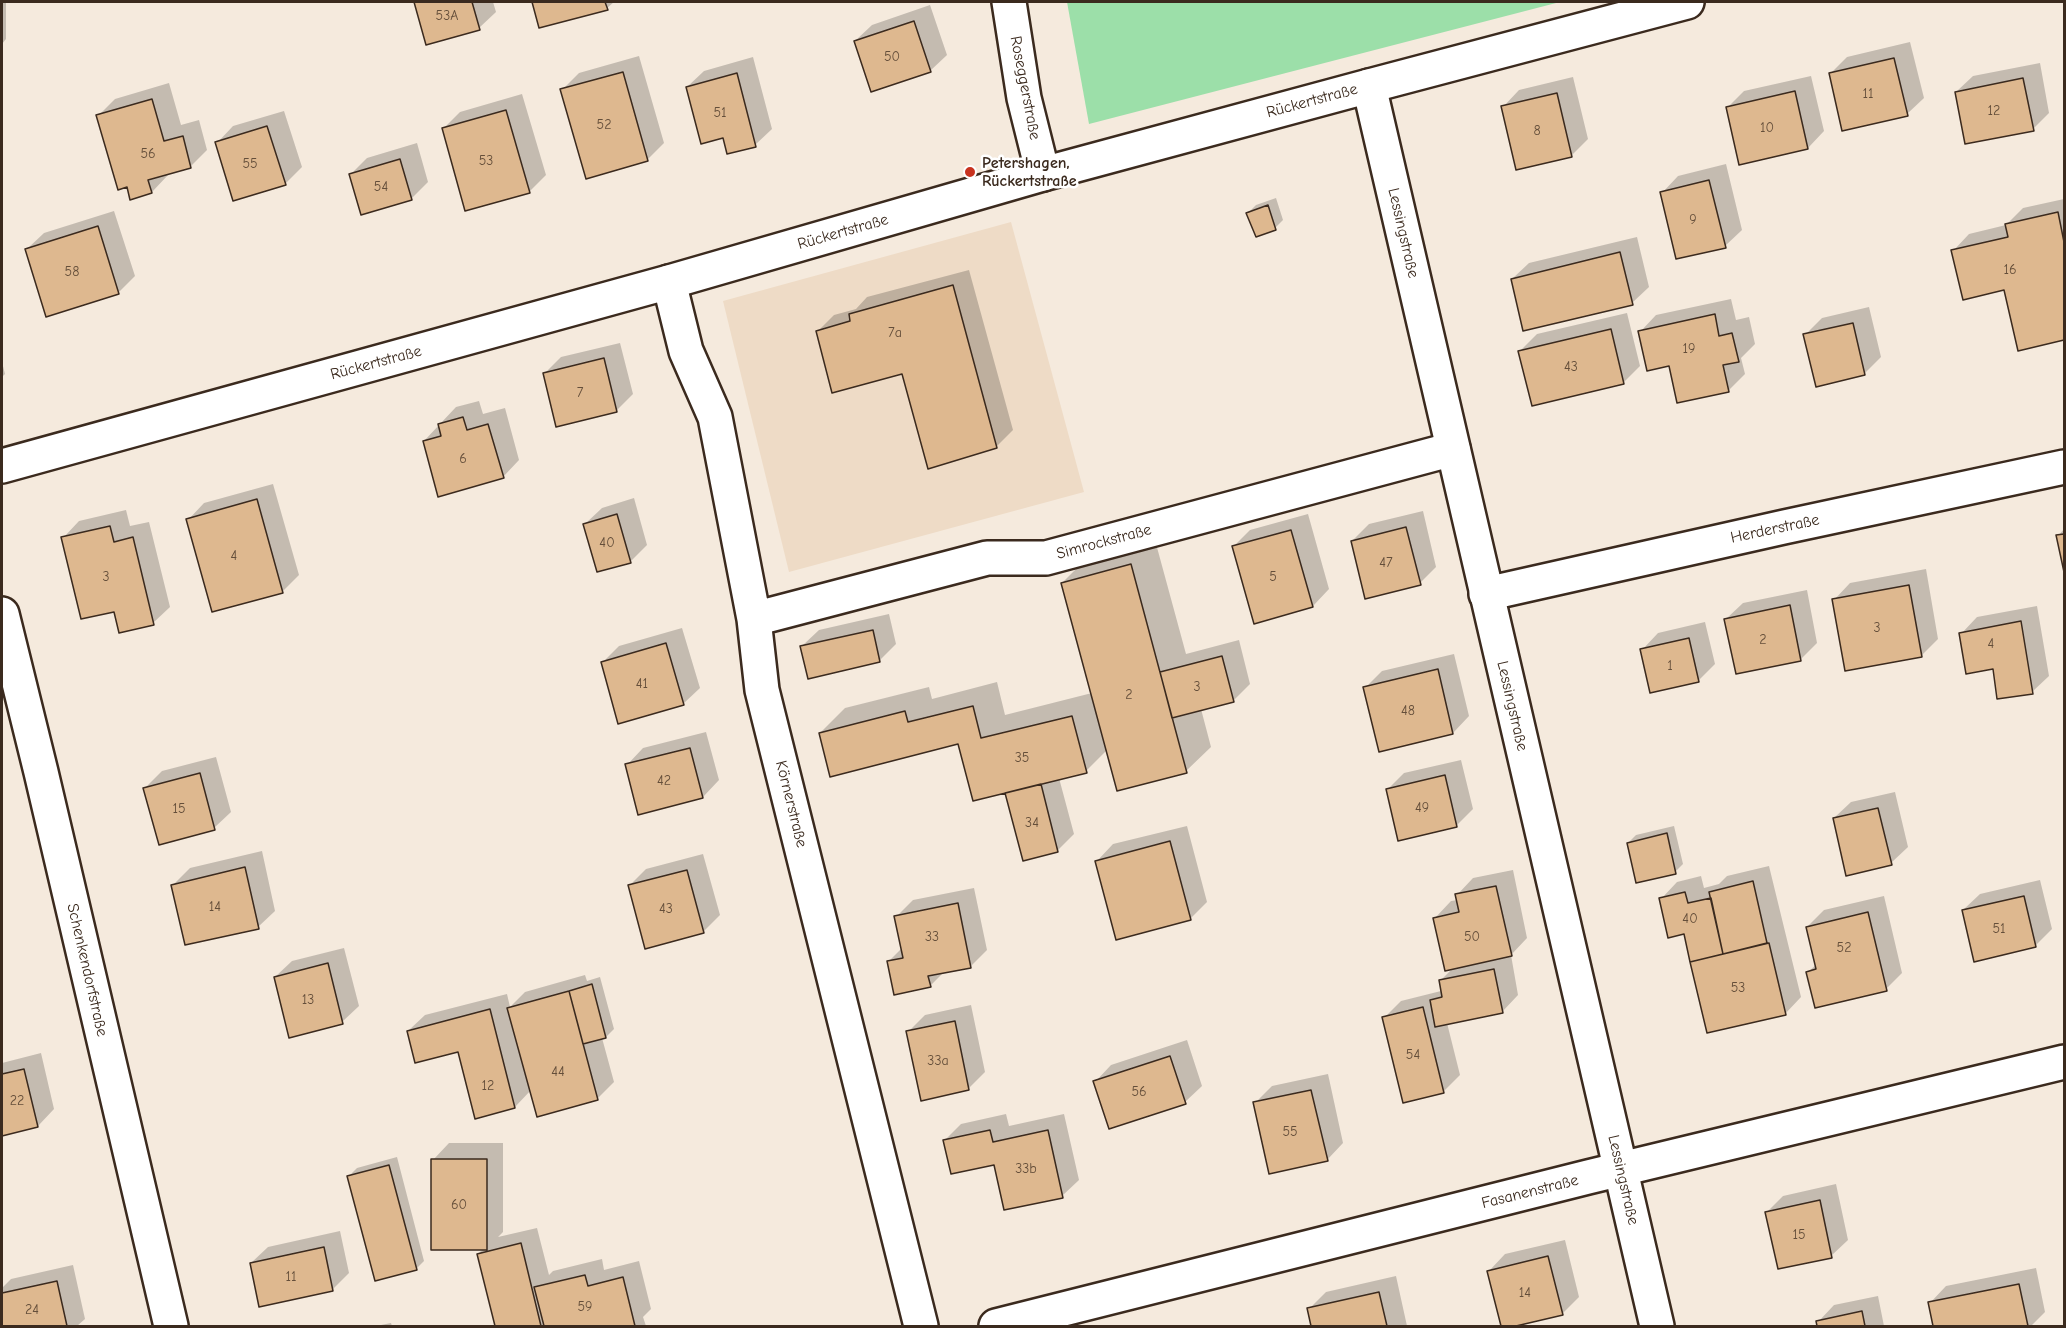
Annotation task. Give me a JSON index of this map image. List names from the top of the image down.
{
  "streets": {
    "street": [
      "Roseggerstraße",
      "Rückertstraße",
      "Lessingstraße",
      "Herderstraße",
      "Simrockstraße",
      "Körnerstraße",
      "Schenkendorfstraße",
      "Fasanenstraße"
    ]
  },
  "crossings": [
    ["Roseggerstraße", "Rückertstraße"],
    ["Rückertstraße", "Lessingstraße"],
    ["Rückertstraße", "Körnerstraße"],
    ["Lessingstraße", "Herderstraße"],
    ["Lessingstraße", "Simrockstraße"],
    ["Lessingstraße", "Fasanenstraße"],
    ["Simrockstraße", "Körnerstraße"]
  ],
  "places": ["Petershagen, Rückertstraße"],
  "house_numbers": [
    "53A",
    "50",
    "11",
    "12",
    "51",
    "52",
    "10",
    "8",
    "56",
    "53",
    "55",
    "54",
    "9",
    "16",
    "58",
    "7a",
    "19",
    "43",
    "7",
    "6",
    "40",
    "4",
    "47",
    "3",
    "5",
    "3",
    "2",
    "4",
    "1",
    "41",
    "3",
    "2",
    "48",
    "35",
    "42",
    "49",
    "15",
    "34",
    "14",
    "43",
    "40",
    "51",
    "33",
    "50",
    "52",
    "53",
    "13",
    "54",
    "33a",
    "44",
    "12",
    "56",
    "22",
    "55",
    "33b",
    "60",
    "15",
    "11",
    "14",
    "59",
    "24"
  ]
}
